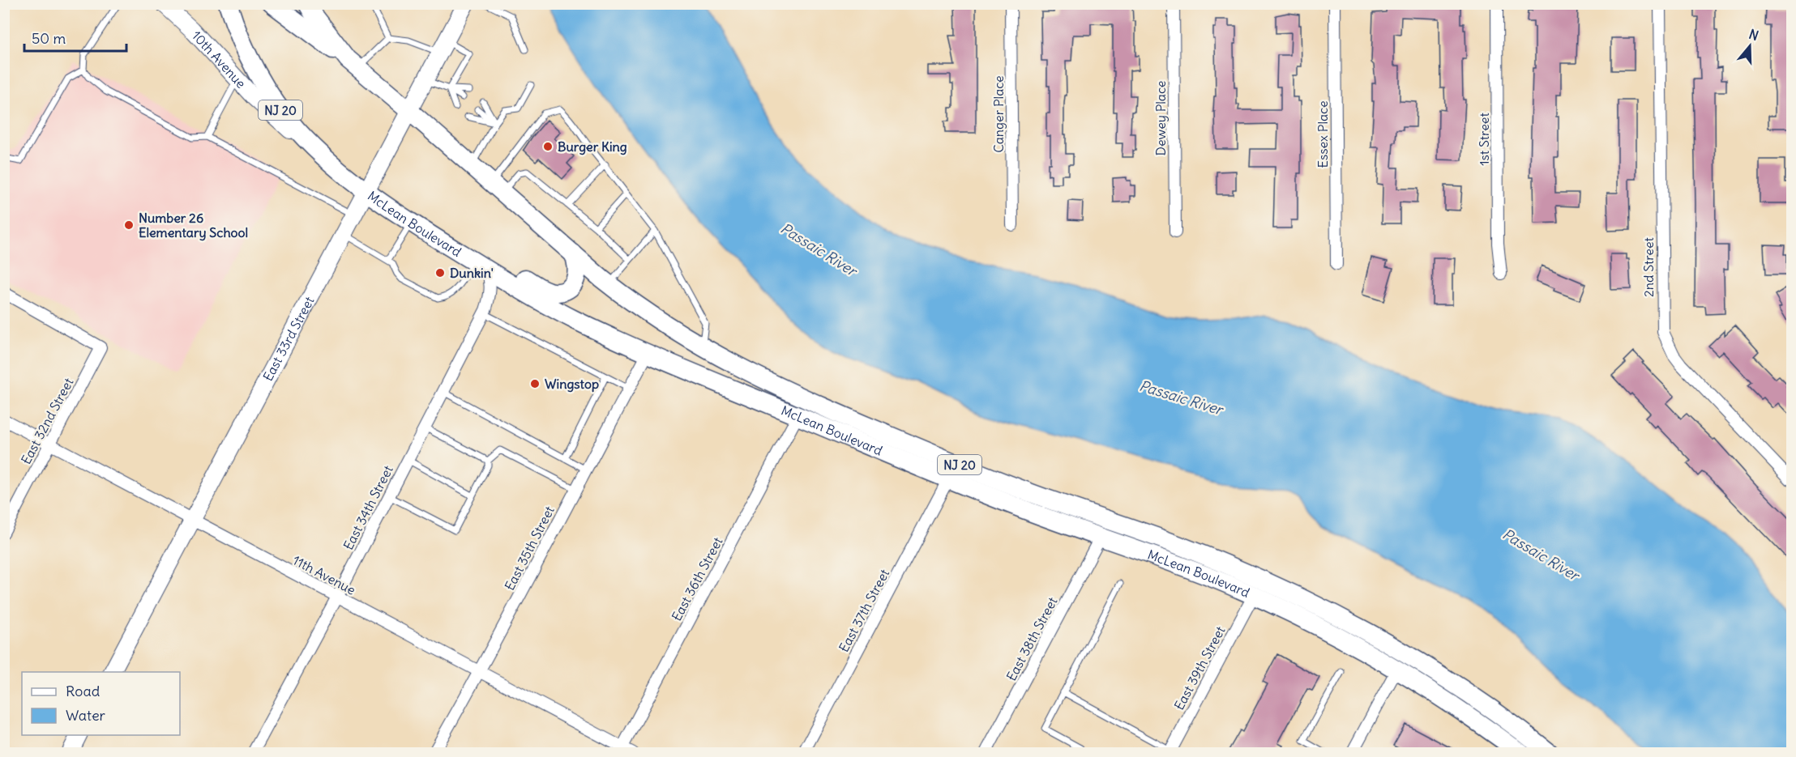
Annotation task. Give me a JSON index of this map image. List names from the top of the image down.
{
  "streets": {
    "main road": [
      "10th Avenue",
      "NJ 20",
      "McLean Boulevard",
      "East 33rd Street"
    ],
    "street": [
      "Canger Place",
      "Dewey Place",
      "Essex Place",
      "1st Street",
      "2nd Street",
      "East 32nd Street",
      "East 34th Street",
      "East 35th Street",
      "11th Avenue",
      "East 36th Street",
      "East 37th Street",
      "East 38th Street",
      "East 39th Street"
    ]
  },
  "crossings": [
    ["10th Avenue", "McLean Boulevard"],
    ["McLean Boulevard", "East 33rd Street"],
    ["McLean Boulevard", "East 34th Street"],
    ["McLean Boulevard", "East 35th Street"],
    ["McLean Boulevard", "East 36th Street"],
    ["McLean Boulevard", "East 37th Street"],
    ["McLean Boulevard", "East 38th Street"],
    ["McLean Boulevard", "East 39th Street"],
    ["East 33rd Street", "11th Avenue"],
    ["East 32nd Street", "11th Avenue"],
    ["East 34th Street", "11th Avenue"],
    ["East 35th Street", "11th Avenue"],
    ["11th Avenue", "East 36th Street"]
  ],
  "water": ["Passaic River"],
  "places": [
    "Burger King",
    "Number 26 Elementary School",
    "Dunkin'",
    "Wingstop"
  ],
  "legend": ["Road", "Water"],
  "scale_bar": "50 m",
  "north": "top"
}
